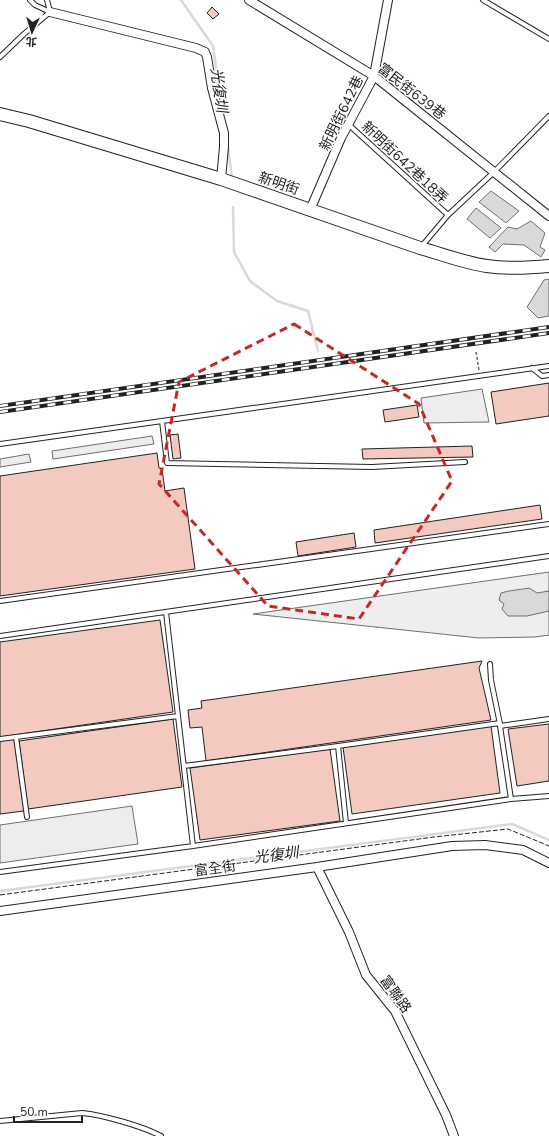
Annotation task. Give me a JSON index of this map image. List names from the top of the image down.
{
  "streets": {
    "street": [
      "富民街639巷",
      "新明街642巷",
      "新明街",
      "富全街",
      "富聯路"
    ],
    "lane": ["新明街642巷18弄"]
  },
  "crossings": [
    ["富民街639巷", "新明街642巷"],
    ["新明街642巷", "新明街642巷18弄"],
    ["新明街642巷", "新明街"],
    ["富全街", "富聯路"]
  ],
  "water": ["光復圳"],
  "scale_bar": "50 m",
  "north": "bottom"
}
